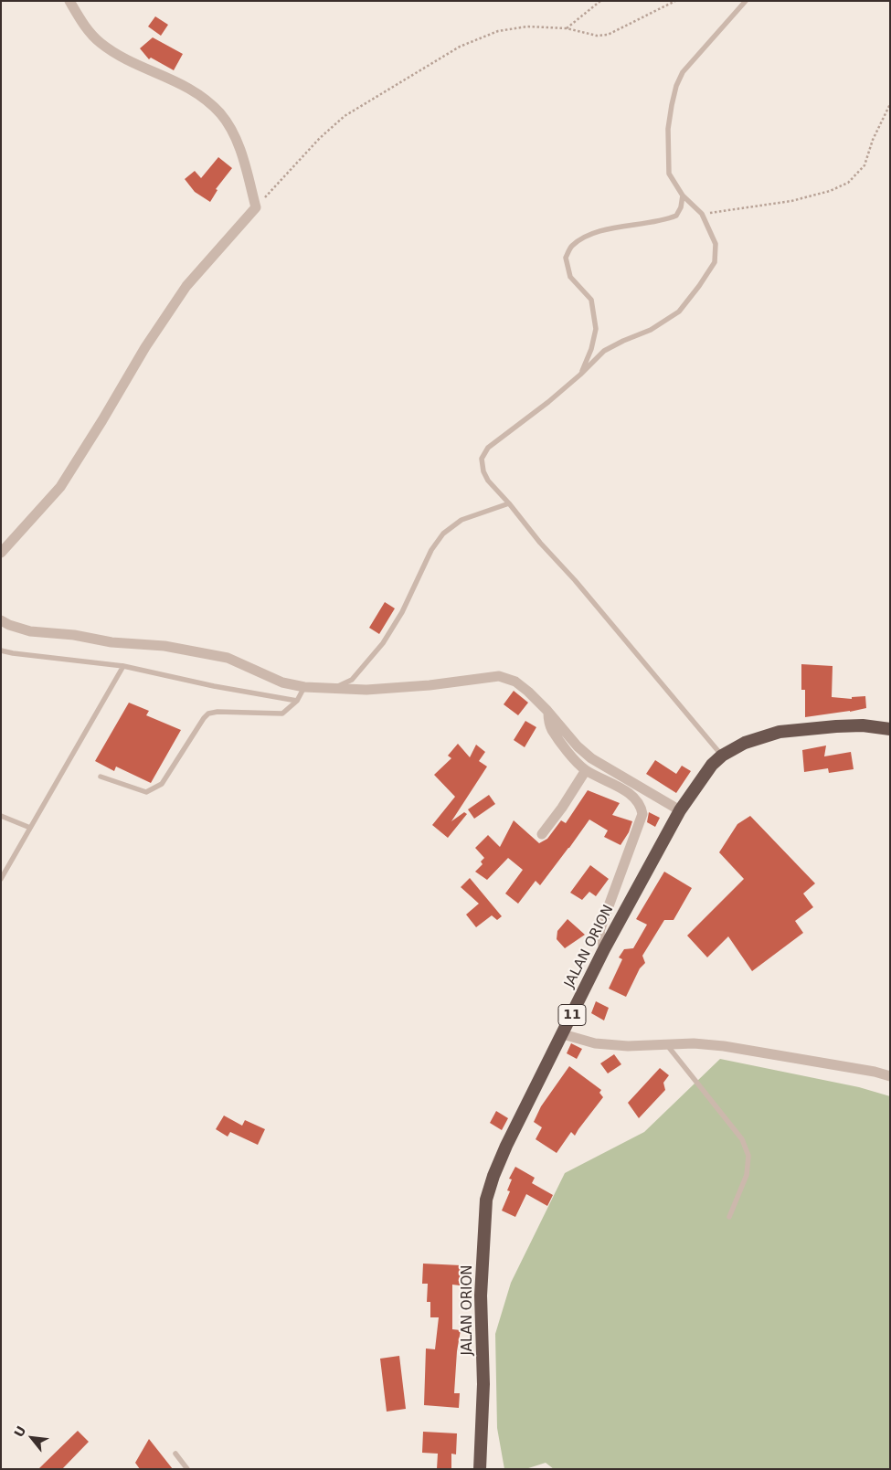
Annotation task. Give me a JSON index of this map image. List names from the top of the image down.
{
  "streets": {
    "highway": ["JALAN ORION", "11"]
  },
  "north": "top left"
}
